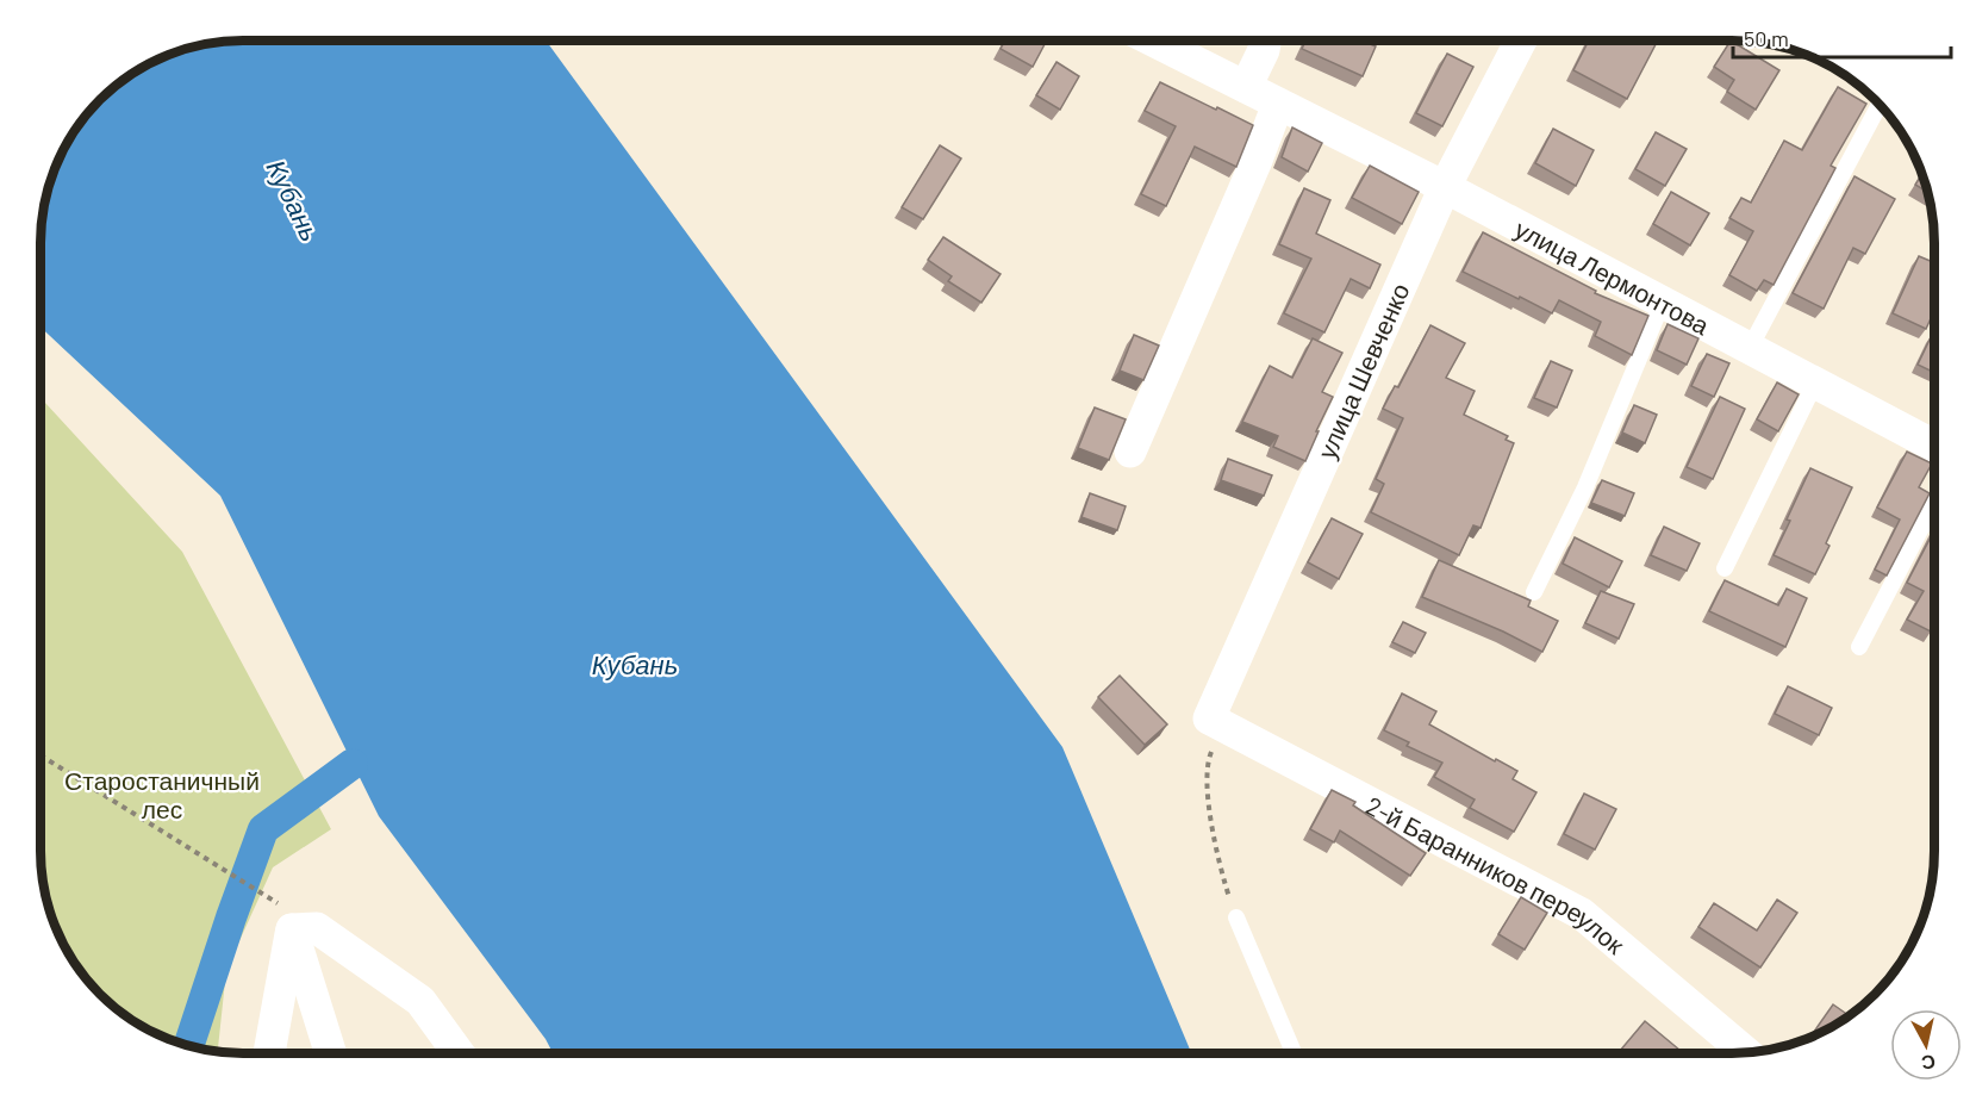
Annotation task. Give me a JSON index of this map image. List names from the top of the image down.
{
  "streets": {
    "street": ["улица Лермонтова", "улица Шевченко", "2-й Баранников переулок"]
  },
  "crossings": [
    ["улица Лермонтова", "улица Шевченко"],
    ["улица Шевченко", "2-й Баранников переулок"]
  ],
  "water": ["Кубань"],
  "parks": ["Старостаничный лес"],
  "scale_bar": "50 m",
  "north": "bottom"
}
